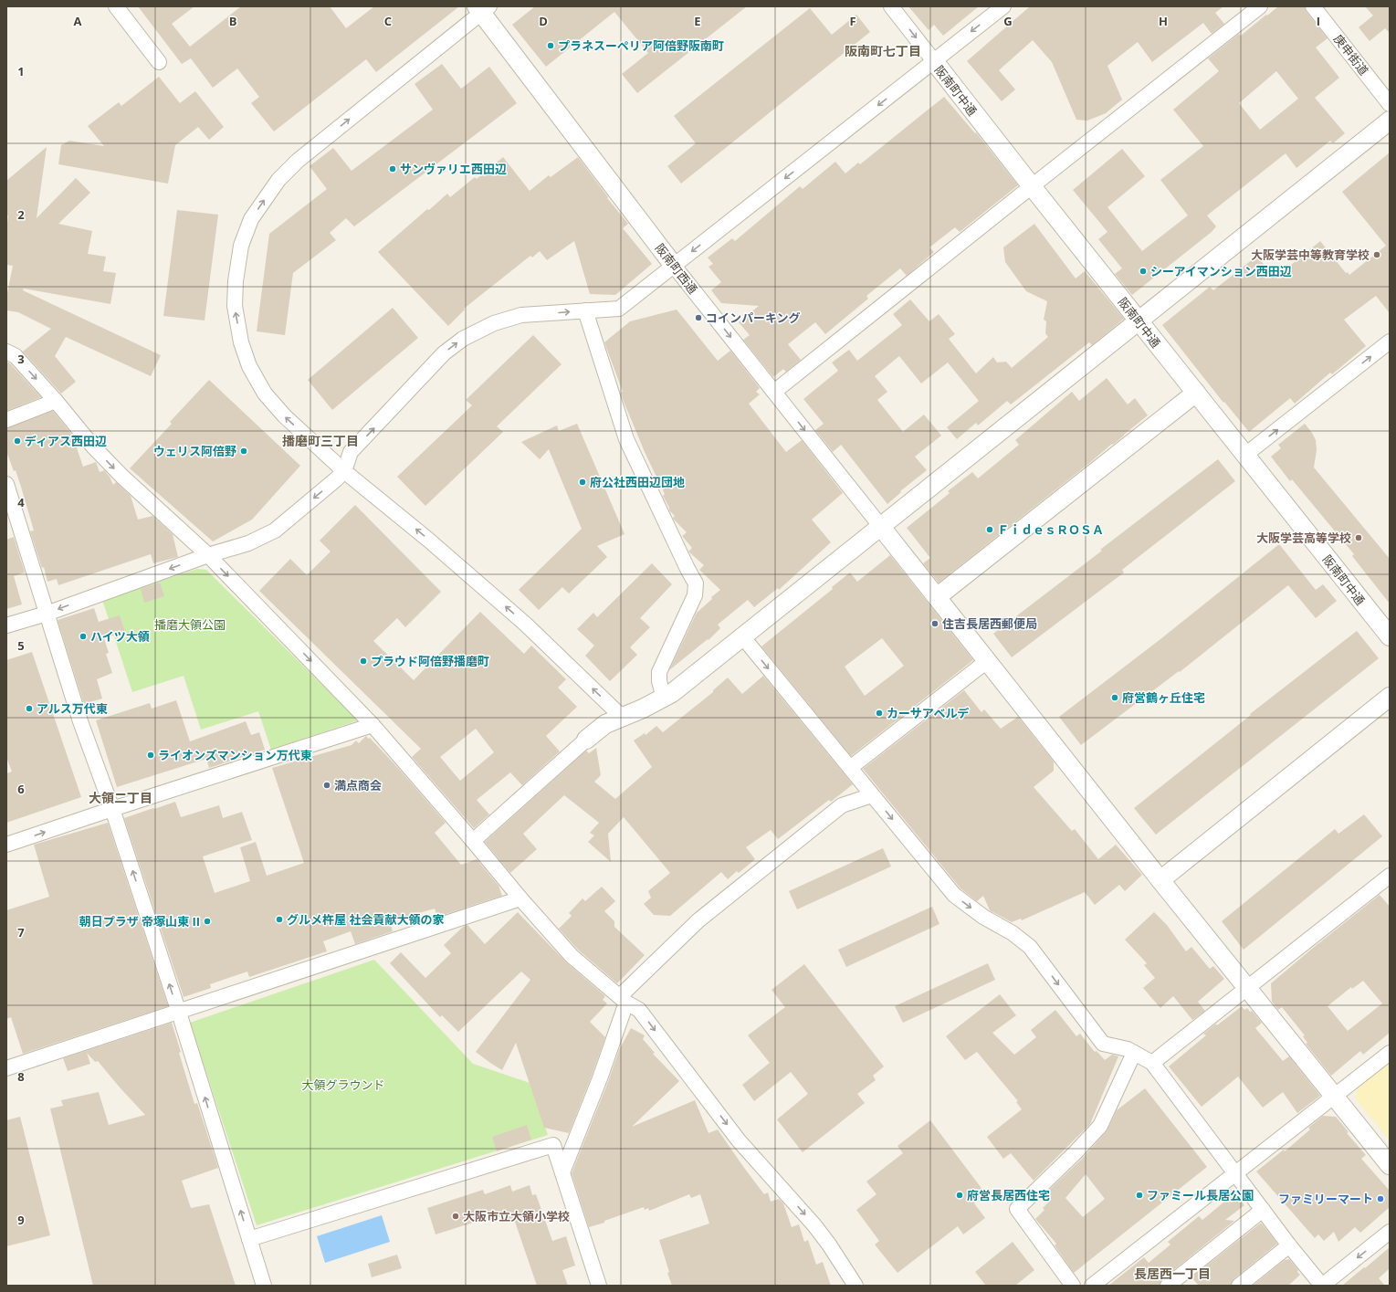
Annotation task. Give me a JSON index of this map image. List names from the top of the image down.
{
  "streets": {
    "street": ["庚申街道", "阪南町中通", "阪南町西通"]
  },
  "one_way": ["阪南町西通"],
  "districts": [
    "阪南町七丁目",
    "播磨町三丁目",
    "大領二丁目",
    "長居西一丁目"
  ],
  "parks": ["播磨大領公園", "大領グラウンド"],
  "places": [
    "プラネスーペリア阿倍野阪南町",
    "サンヴァリエ西田辺",
    "大阪学芸中等教育学校",
    "シーアイマンション西田辺",
    "コインパーキング",
    "ディアス西田辺",
    "ウェリス阿倍野",
    "府公社西田辺団地",
    "ＦｉｄｅｓＲＯＳＡ",
    "大阪学芸高等学校",
    "住吉長居西郵便局",
    "ハイツ大領",
    "プラウド阿倍野播磨町",
    "府営鶴ヶ丘住宅",
    "アルス万代東",
    "カーサアベルデ",
    "ライオンズマンション万代東",
    "満点商会",
    "グルメ杵屋 社会貢献大領の家",
    "朝日プラザ 帝塚山東 II",
    "府営長居西住宅",
    "ファミール長居公園",
    "ファミリーマート",
    "大阪市立大領小学校"
  ],
  "grid": {
    "columns": [
      "A",
      "B",
      "C",
      "D",
      "E",
      "F",
      "G",
      "H",
      "I"
    ],
    "rows": [
      "1",
      "2",
      "3",
      "4",
      "5",
      "6",
      "7",
      "8",
      "9"
    ]
  }
}
